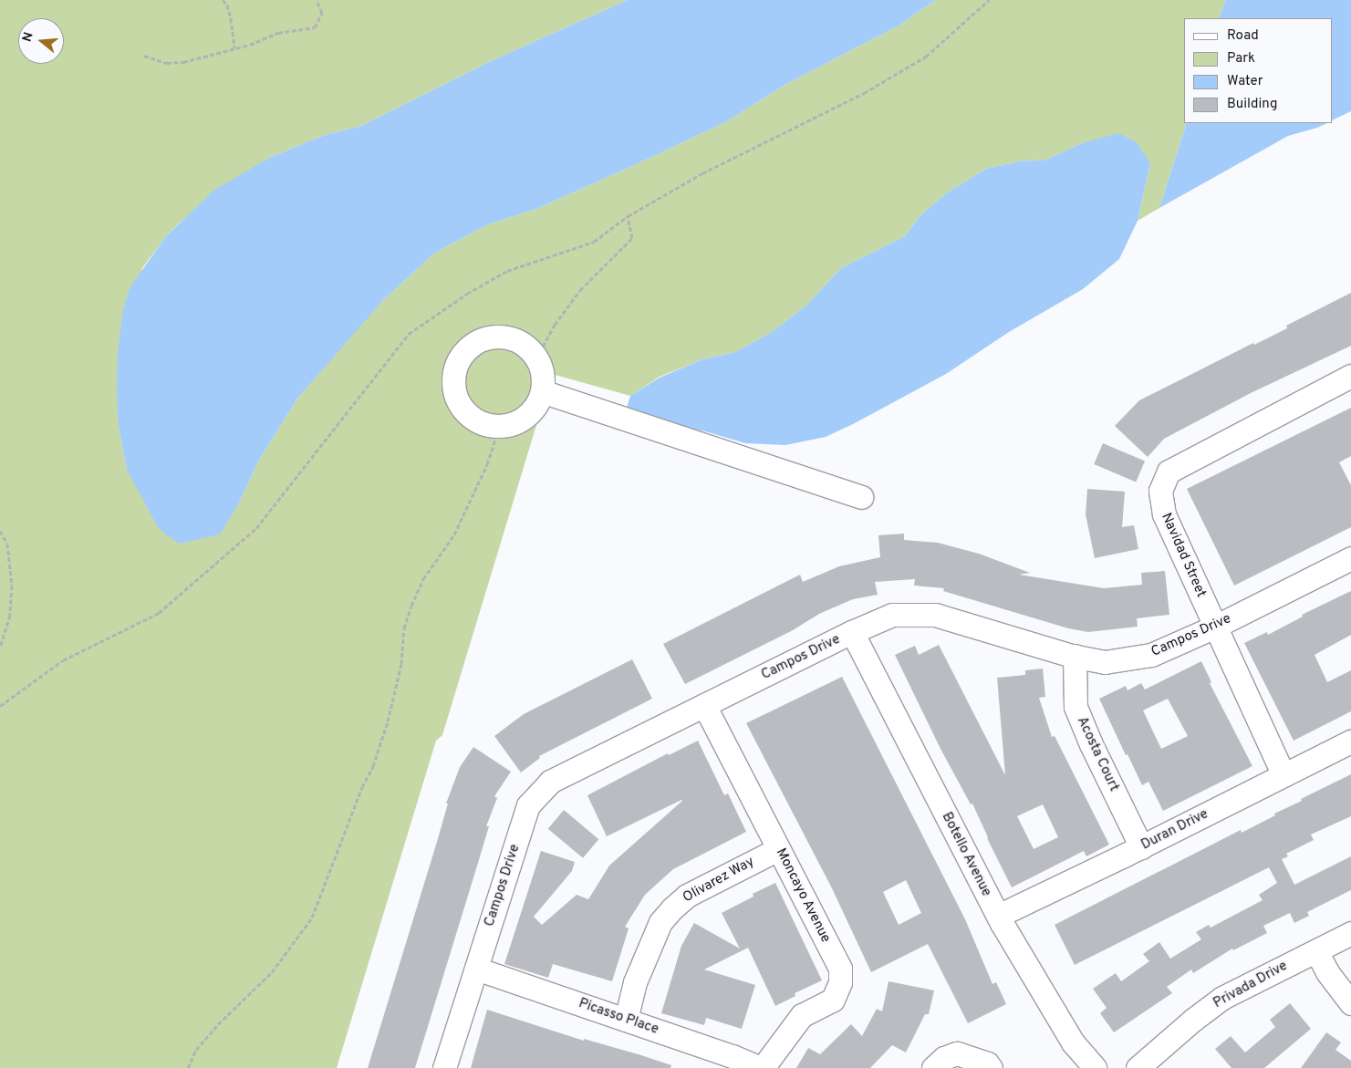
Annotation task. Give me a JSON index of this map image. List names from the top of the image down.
{
  "streets": {
    "street": [
      "Navidad Street",
      "Campos Drive",
      "Acosta Court",
      "Duran Drive",
      "Botello Avenue",
      "Olivarez Way",
      "Moncayo Avenue",
      "Privada Drive",
      "Picasso Place"
    ]
  },
  "crossings": [
    ["Navidad Street", "Campos Drive"],
    ["Navidad Street", "Duran Drive"],
    ["Campos Drive", "Acosta Court"],
    ["Campos Drive", "Botello Avenue"],
    ["Campos Drive", "Moncayo Avenue"],
    ["Campos Drive", "Picasso Place"],
    ["Acosta Court", "Duran Drive"],
    ["Duran Drive", "Botello Avenue"],
    ["Olivarez Way", "Moncayo Avenue"],
    ["Olivarez Way", "Picasso Place"],
    ["Moncayo Avenue", "Picasso Place"]
  ],
  "legend": [
    "Road",
    "Park",
    "Water",
    "Building"
  ],
  "north": "left"
}
